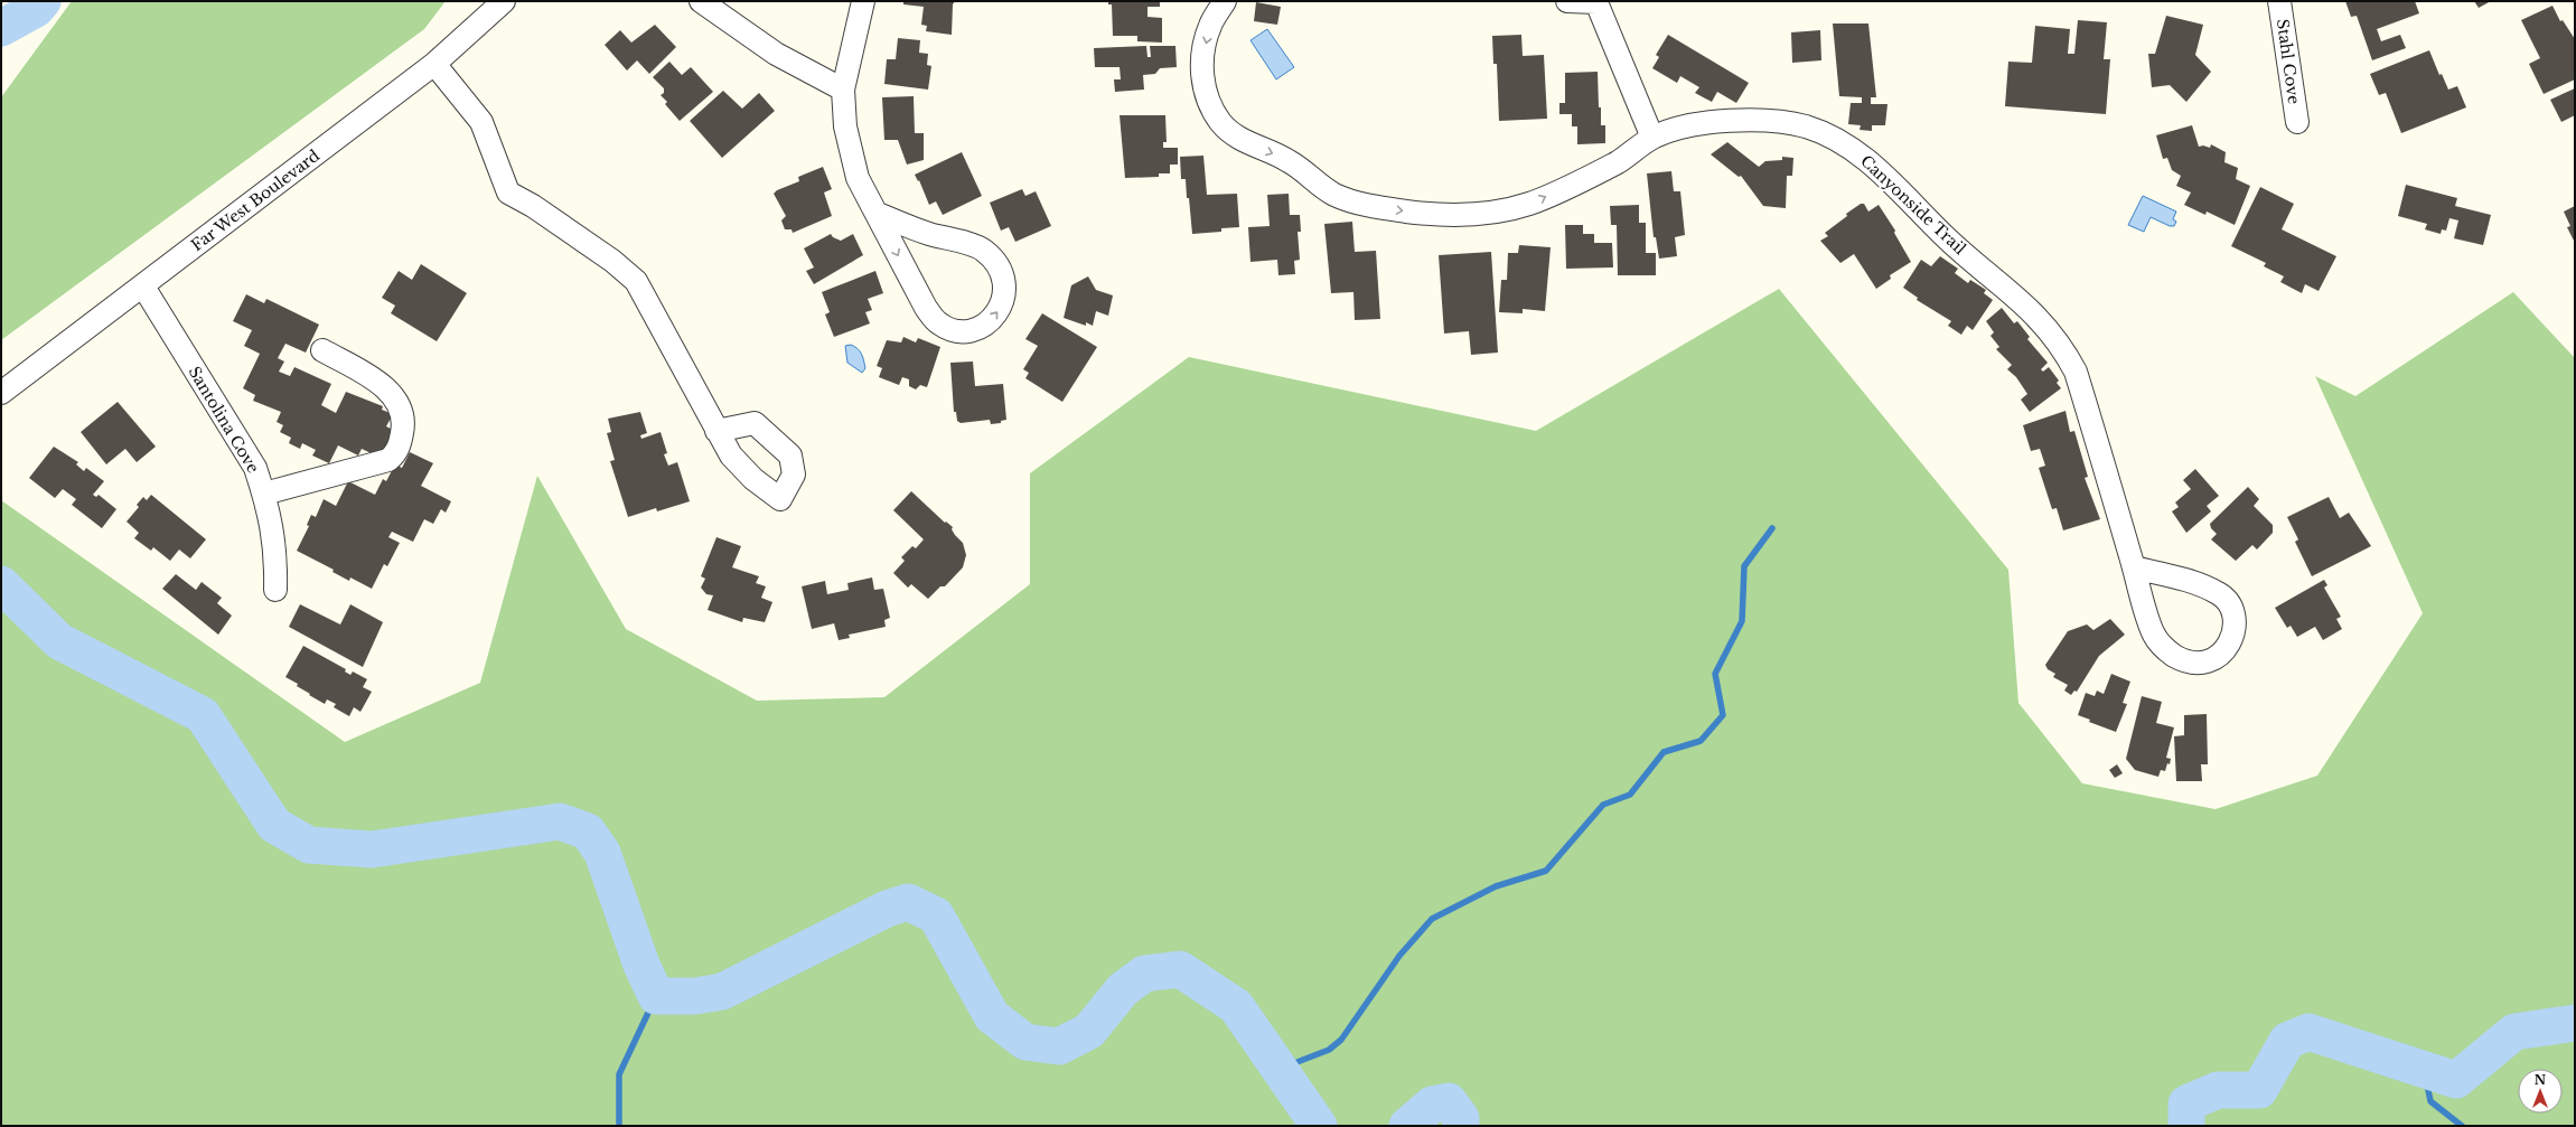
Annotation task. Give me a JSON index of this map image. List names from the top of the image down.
{
  "streets": {
    "street": [
      "Stahl Cove",
      "Far West Boulevard",
      "Canyonside Trail",
      "Santolina Cove"
    ]
  },
  "crossings": [
    ["Far West Boulevard", "Santolina Cove"]
  ],
  "north": "top"
}
